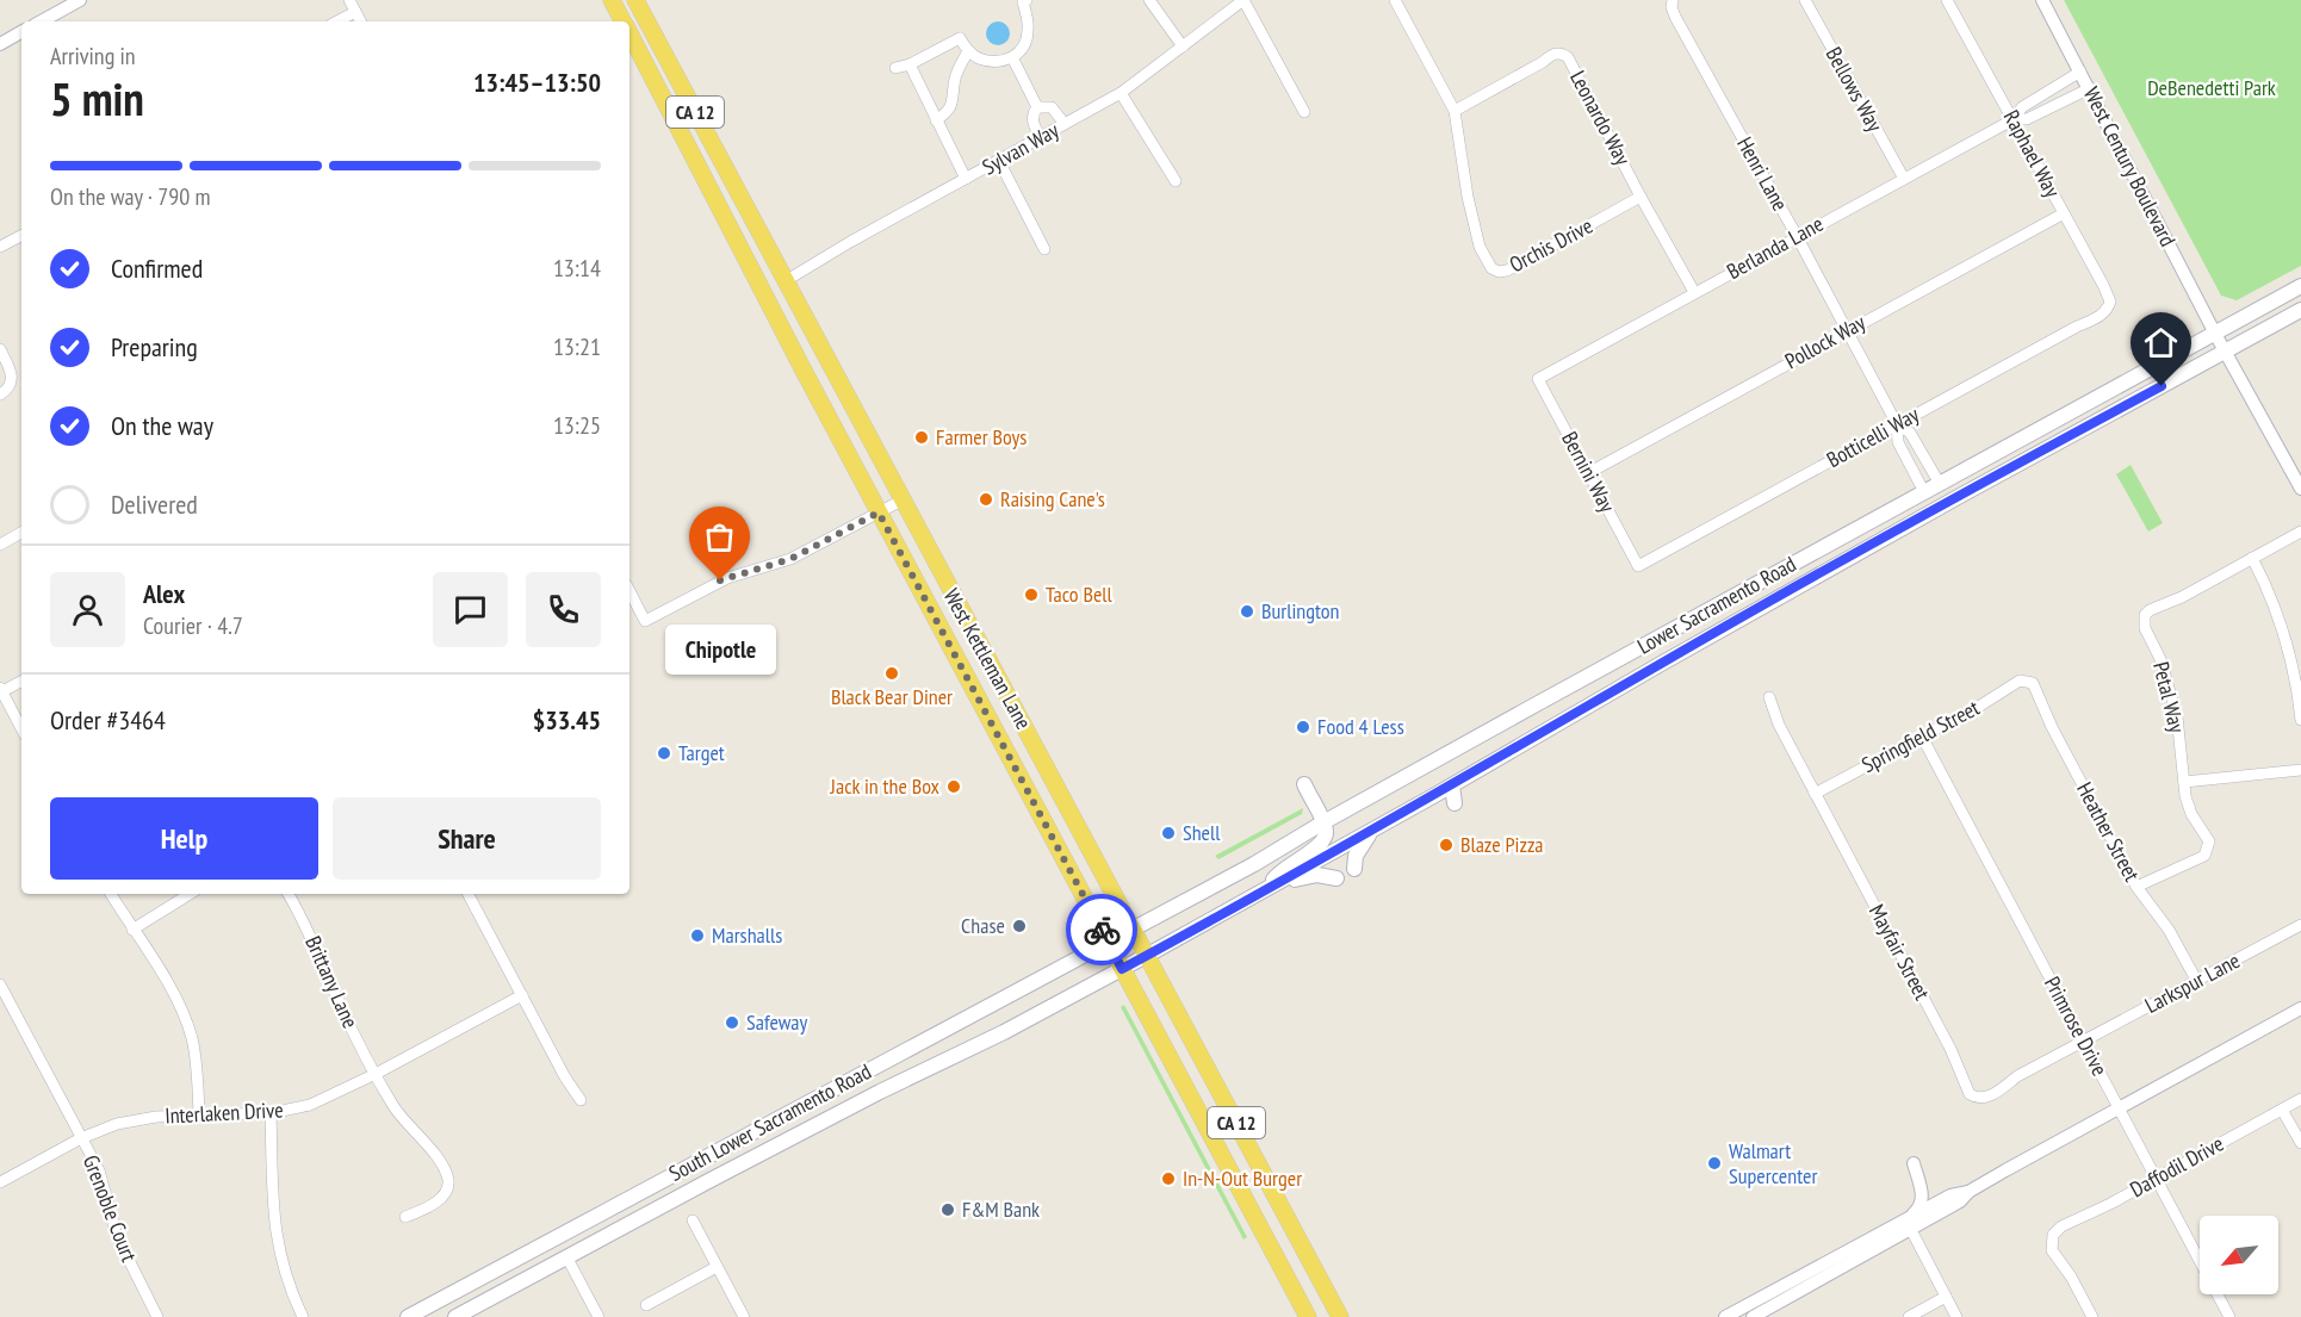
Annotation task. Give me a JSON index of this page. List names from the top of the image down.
{
  "streets": {
    "main road": [
      "CA 12",
      "Lower Sacramento Road",
      "West Kettleman Lane",
      "South Lower Sacramento Road"
    ],
    "street": [
      "Bellows Way",
      "Leonardo Way",
      "Sylvan Way",
      "Raphael Way",
      "West Century Boulevard",
      "Henri Lane",
      "Orchis Drive",
      "Berlanda Lane",
      "Pollock Way",
      "Botticelli Way",
      "Bernini Way",
      "Petal Way",
      "Springfield Street",
      "Heather Street",
      "Mayfair Street",
      "Brittany Lane",
      "Larkspur Lane",
      "Primrose Drive",
      "Interlaken Drive",
      "Daffodil Drive",
      "Grenoble Court"
    ]
  },
  "crossings": [
    ["Bellows Way", "Berlanda Lane"],
    ["Leonardo Way", "Orchis Drive"],
    ["Leonardo Way", "Berlanda Lane"],
    ["Sylvan Way", "West Kettleman Lane"],
    ["Raphael Way", "Berlanda Lane"],
    ["Raphael Way", "Pollock Way"],
    ["Raphael Way", "Botticelli Way"],
    ["West Century Boulevard", "Berlanda Lane"],
    ["West Century Boulevard", "Lower Sacramento Road"],
    ["Henri Lane", "Berlanda Lane"],
    ["Henri Lane", "Pollock Way"],
    ["Henri Lane", "Botticelli Way"],
    ["Henri Lane", "Lower Sacramento Road"],
    ["Berlanda Lane", "Bernini Way"],
    ["Pollock Way", "Bernini Way"],
    ["Botticelli Way", "Bernini Way"],
    ["Lower Sacramento Road", "West Kettleman Lane"],
    ["Lower Sacramento Road", "South Lower Sacramento Road"],
    ["West Kettleman Lane", "South Lower Sacramento Road"],
    ["Petal Way", "Heather Street"],
    ["Springfield Street", "Heather Street"],
    ["Springfield Street", "Mayfair Street"],
    ["Springfield Street", "Primrose Drive"],
    ["Heather Street", "Larkspur Lane"],
    ["Mayfair Street", "Larkspur Lane"],
    ["Mayfair Street", "Primrose Drive"],
    ["Brittany Lane", "Interlaken Drive"],
    ["Larkspur Lane", "Primrose Drive"],
    ["Primrose Drive", "Daffodil Drive"],
    ["Interlaken Drive", "Grenoble Court"]
  ],
  "parks": ["DeBenedetti Park"],
  "places": [
    "Farmer Boys",
    "Raising Cane's",
    "Chipotle",
    "Taco Bell",
    "Burlington",
    "Black Bear Diner",
    "Food 4 Less",
    "Target",
    "Jack in the Box",
    "Shell",
    "Blaze Pizza",
    "Chase",
    "Marshalls",
    "Safeway",
    "Walmart Supercenter",
    "In-N-Out Burger",
    "F&M Bank"
  ],
  "north": "bottom left",
  "page": {
    "heading": ["5 min", "Arriving in", "13:45–13:50"],
    "panel": [
      "Alex",
      "Courier · 4.7",
      "Order #3464",
      "$33.45"
    ],
    "bar": "On the way · 790 m",
    "list": [
      ["Confirmed", "13:14"],
      ["Preparing", "13:21"],
      ["On the way", "13:25"],
      "Delivered"
    ],
    "bubble": "Chipotle",
    "buttons": ["Help", "Share"]
  }
}
